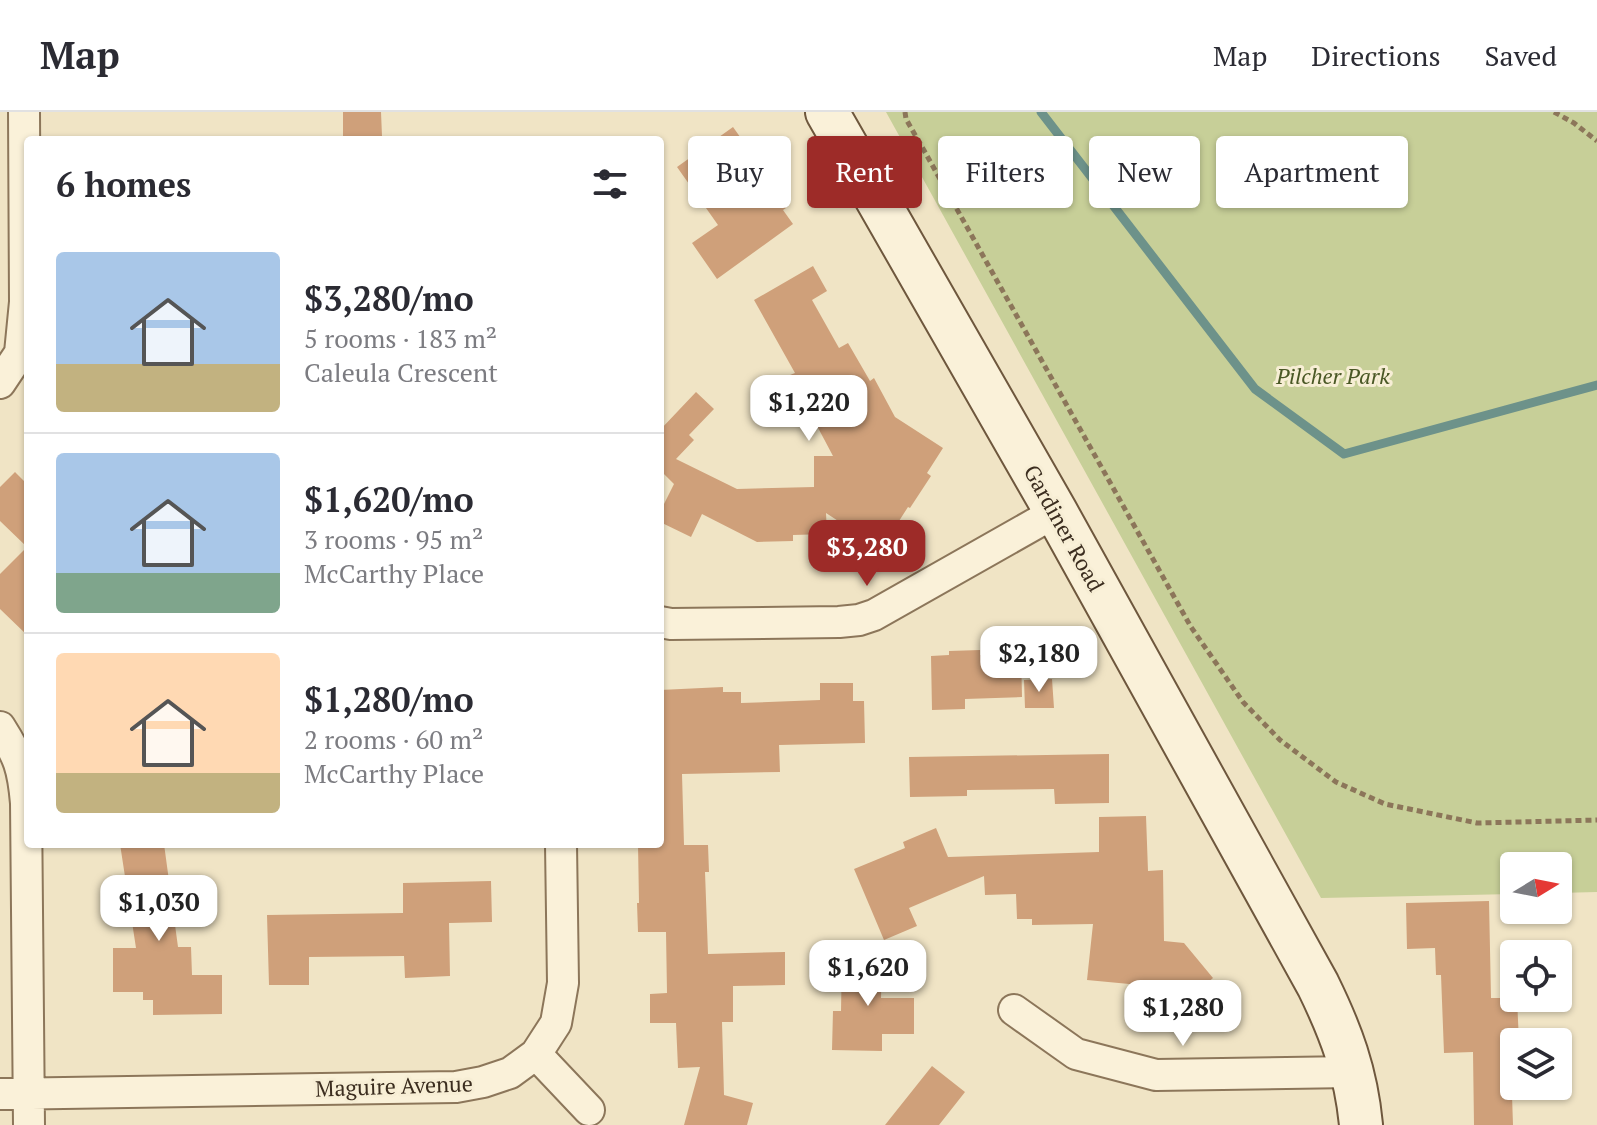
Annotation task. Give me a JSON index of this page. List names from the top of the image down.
{
  "streets": {
    "street": ["Gardiner Road", "Maguire Avenue"]
  },
  "parks": ["Pilcher Park"],
  "north": "right",
  "page": {
    "header": "Map",
    "nav": ["Map", "Directions", "Saved"],
    "chip": [
      "Buy",
      "Rent",
      "Filters",
      "New",
      "Apartment"
    ],
    "heading": "6 homes",
    "list": [
      {
        "name": "$3,280/mo",
        "note": "5 rooms · 183 m² · Caleula Crescent"
      },
      {
        "name": "$1,620/mo",
        "note": "3 rooms · 95 m² · McCarthy Place"
      },
      {
        "name": "$1,280/mo",
        "note": "2 rooms · 60 m² · McCarthy Place"
      }
    ],
    "price": [
      "$1,220",
      "$3,280",
      "$2,180",
      "$1,030",
      "$1,620",
      "$1,280"
    ]
  }
}
